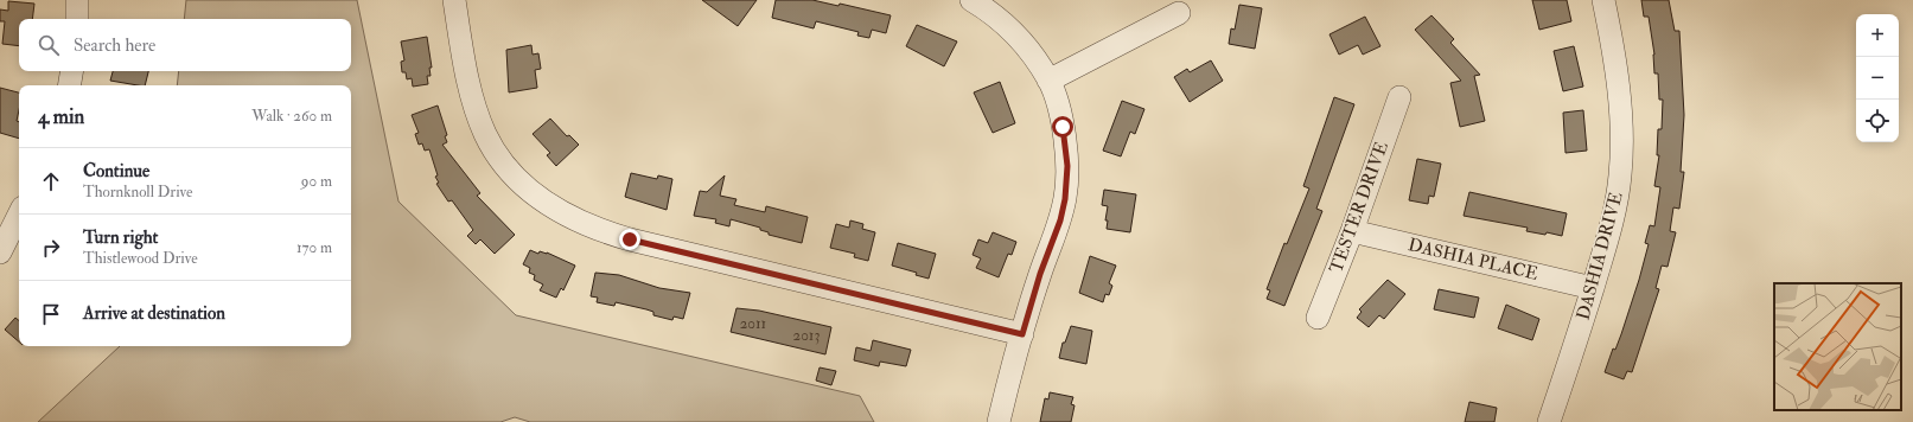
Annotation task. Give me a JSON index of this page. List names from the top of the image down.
{
  "streets": {
    "street": ["TESTER DRIVE", "DASHIA DRIVE", "DASHIA PLACE"]
  },
  "crossings": [
    ["TESTER DRIVE", "DASHIA PLACE"],
    ["DASHIA DRIVE", "DASHIA PLACE"]
  ],
  "house_numbers": ["2011", "2013"],
  "page": {
    "map_buttons": ["+", "−"],
    "search": "Search here",
    "heading": ["4 min", "Walk · 260 m"],
    "list": [
      ["Continue", "Thornknoll Drive", "90 m"],
      ["Turn right", "Thistlewood Drive", "170 m"],
      "Arrive at destination"
    ]
  }
}
